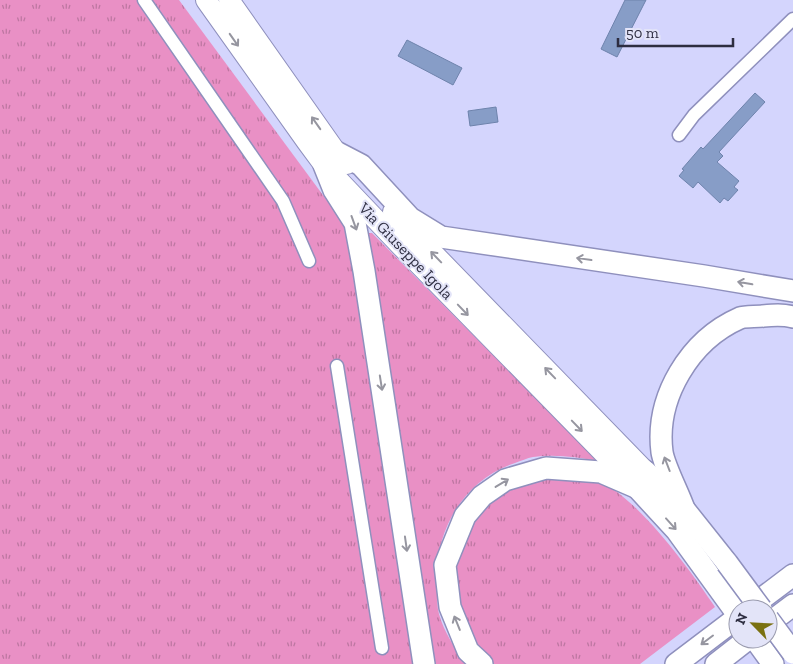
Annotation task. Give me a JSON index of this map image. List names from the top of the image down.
{
  "streets": {
    "main road": ["Via Giuseppe Igola"]
  },
  "scale_bar": "50 m",
  "north": "top left"
}
